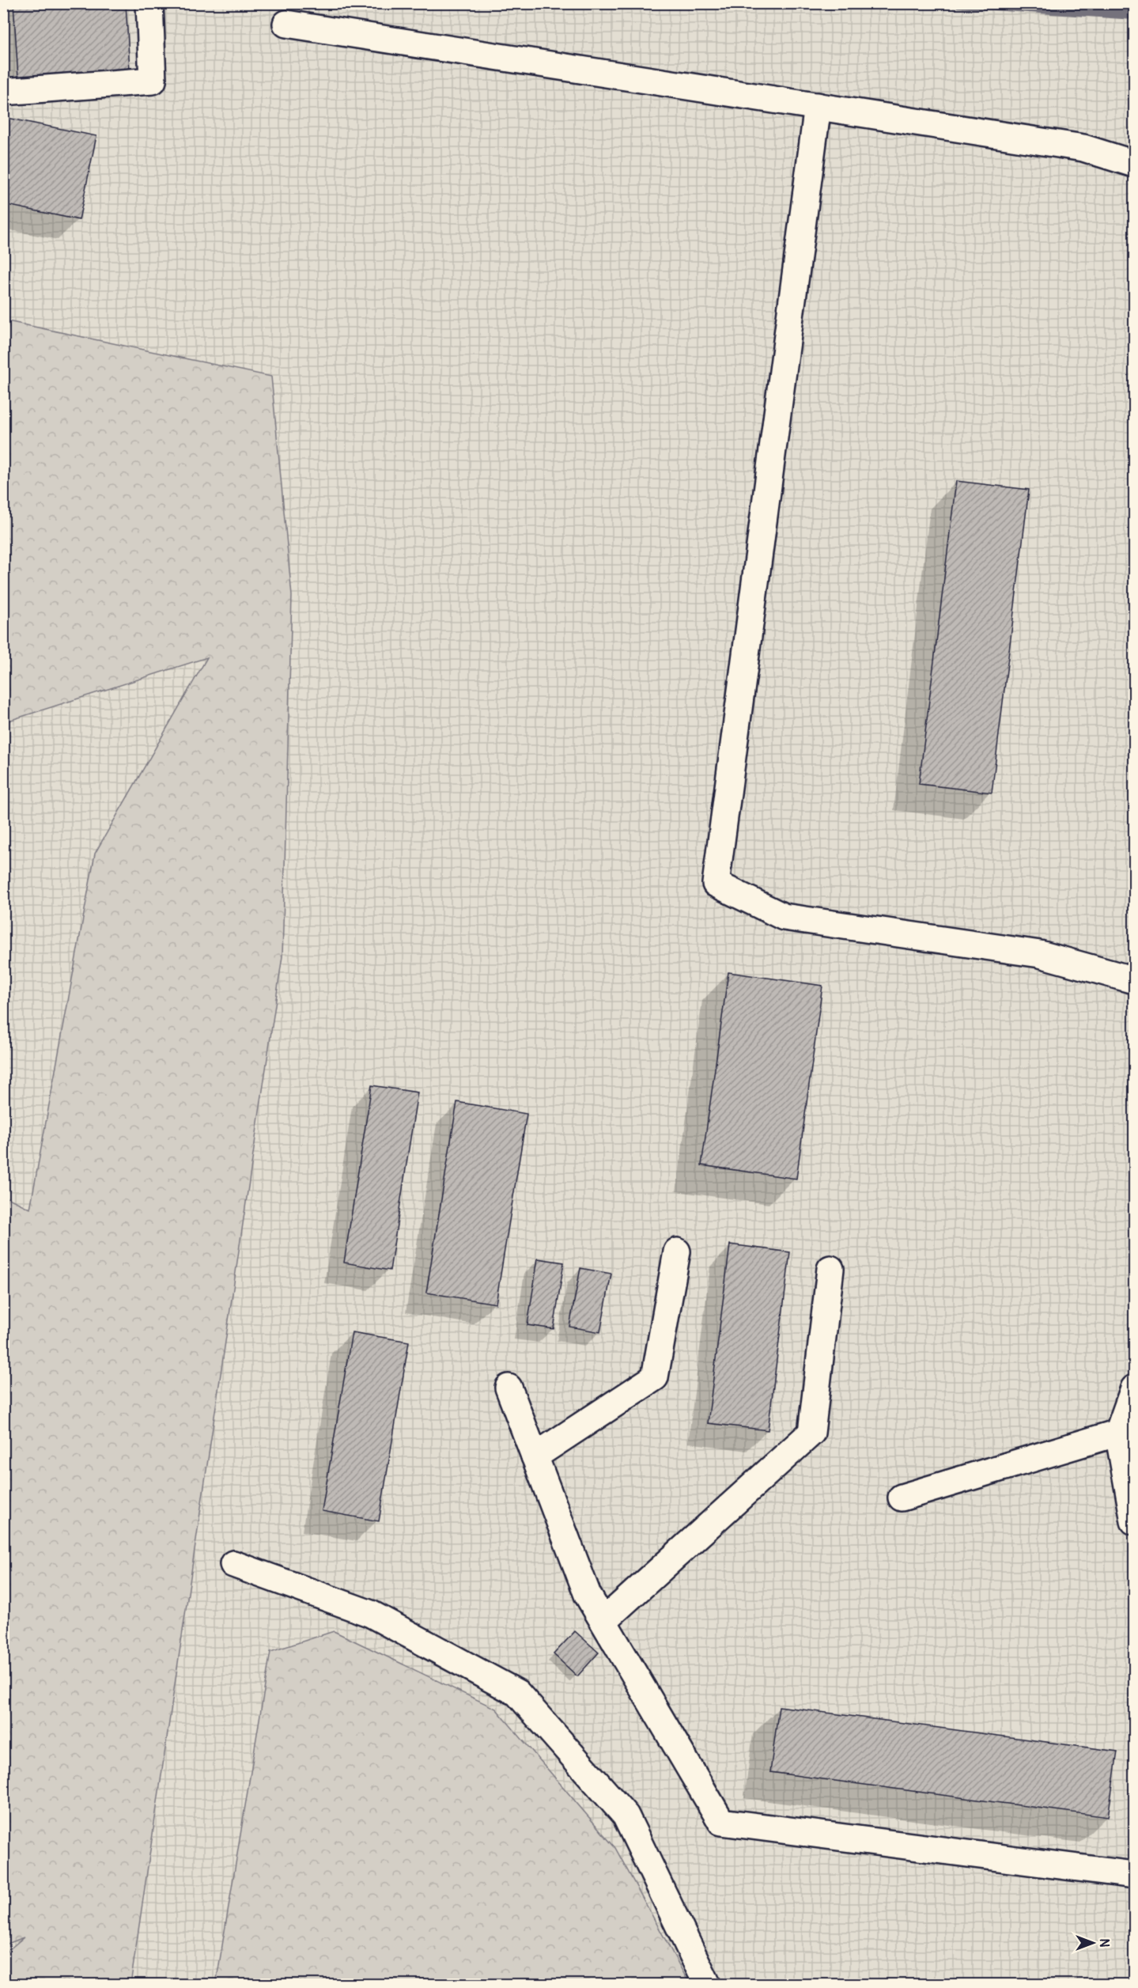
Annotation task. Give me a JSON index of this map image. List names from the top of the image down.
{
  "north": "right"
}
